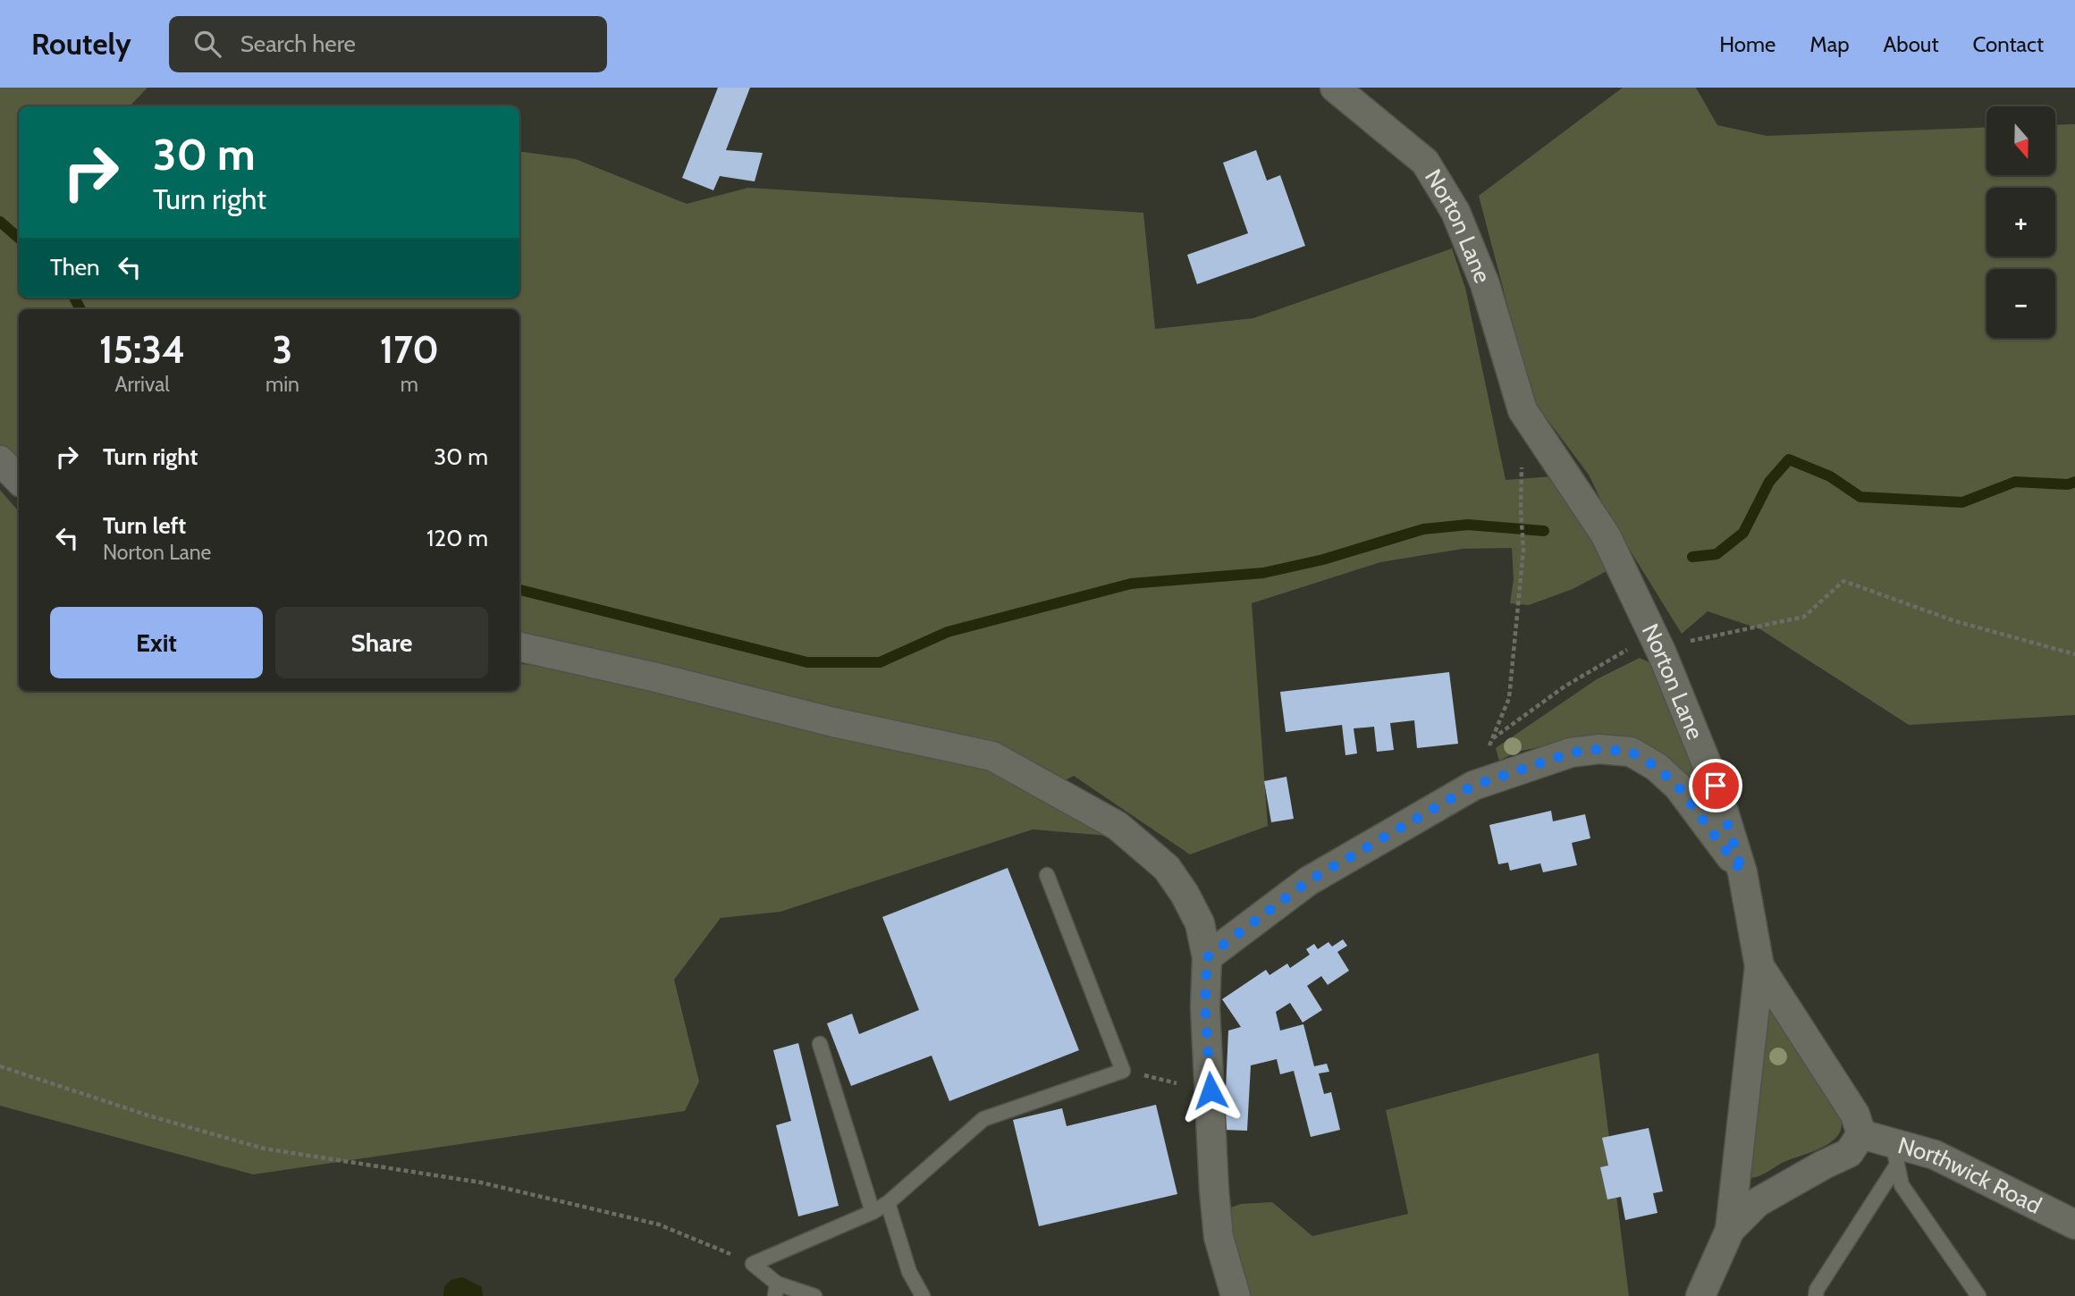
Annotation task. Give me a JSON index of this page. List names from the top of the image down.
{
  "streets": {
    "street": ["Norton Lane", "Northwick Road"]
  },
  "crossings": [
    ["Norton Lane", "Northwick Road"]
  ],
  "north": "bottom",
  "page": {
    "header": "Routely",
    "search": "Search here",
    "nav": [
      "Home",
      "Map",
      "About",
      "Contact"
    ],
    "map_buttons": ["+", "−"],
    "turn": ["30 m", "Turn right"],
    "then": "Then",
    "eta": [
      "15:34",
      "Arrival",
      "3",
      "min",
      "170",
      "m"
    ],
    "list": [
      {
        "name": "Turn right",
        "value": "30 m"
      },
      {
        "name": "Turn left",
        "note": "Norton Lane",
        "value": "120 m"
      }
    ],
    "buttons": ["Exit", "Share"]
  }
}
